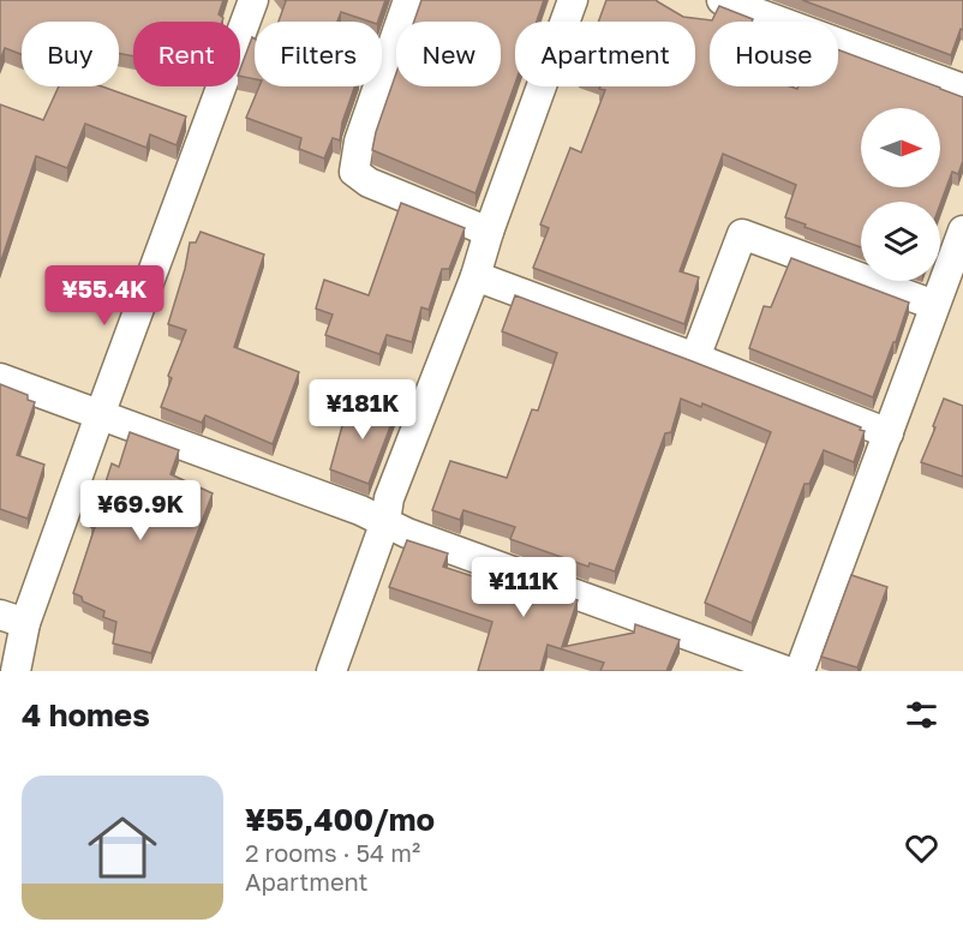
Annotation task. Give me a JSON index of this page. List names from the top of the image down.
{
  "north": "right",
  "page": {
    "chip": [
      "Buy",
      "Rent",
      "Filters",
      "New",
      "Apartment",
      "House"
    ],
    "price": [
      "¥55.4K",
      "¥181K",
      "¥69.9K",
      "¥111K"
    ],
    "heading": "4 homes",
    "list": [
      {
        "name": "¥55,400/mo",
        "note": "2 rooms · 54 m² · Apartment"
      }
    ]
  }
}
